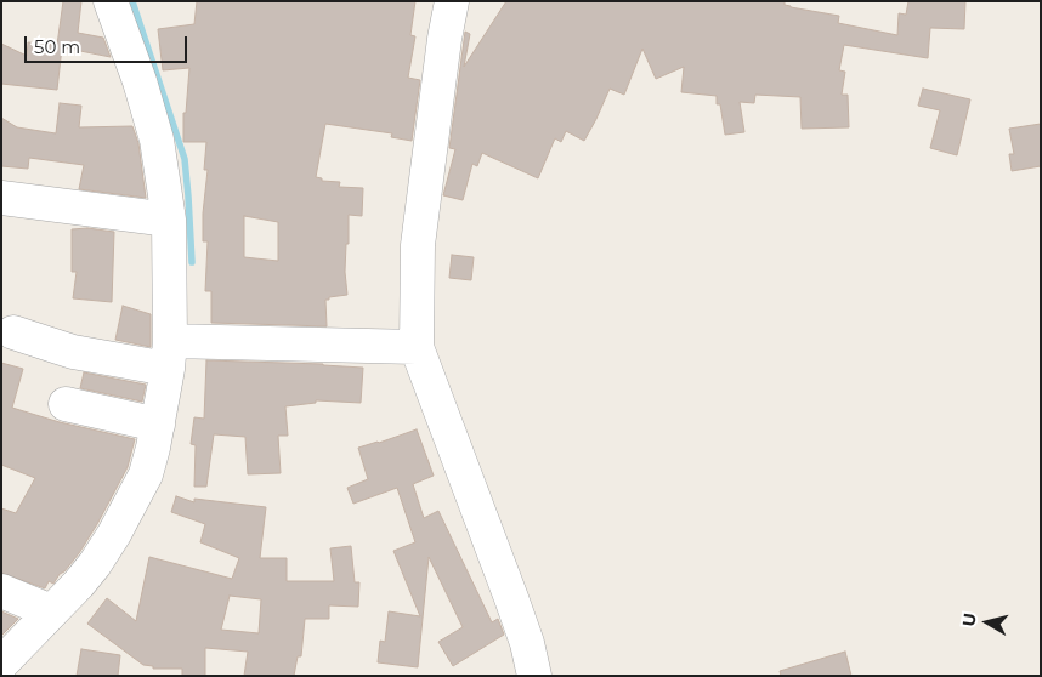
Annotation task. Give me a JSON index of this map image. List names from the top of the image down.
{
  "scale_bar": "50 m",
  "north": "left"
}
